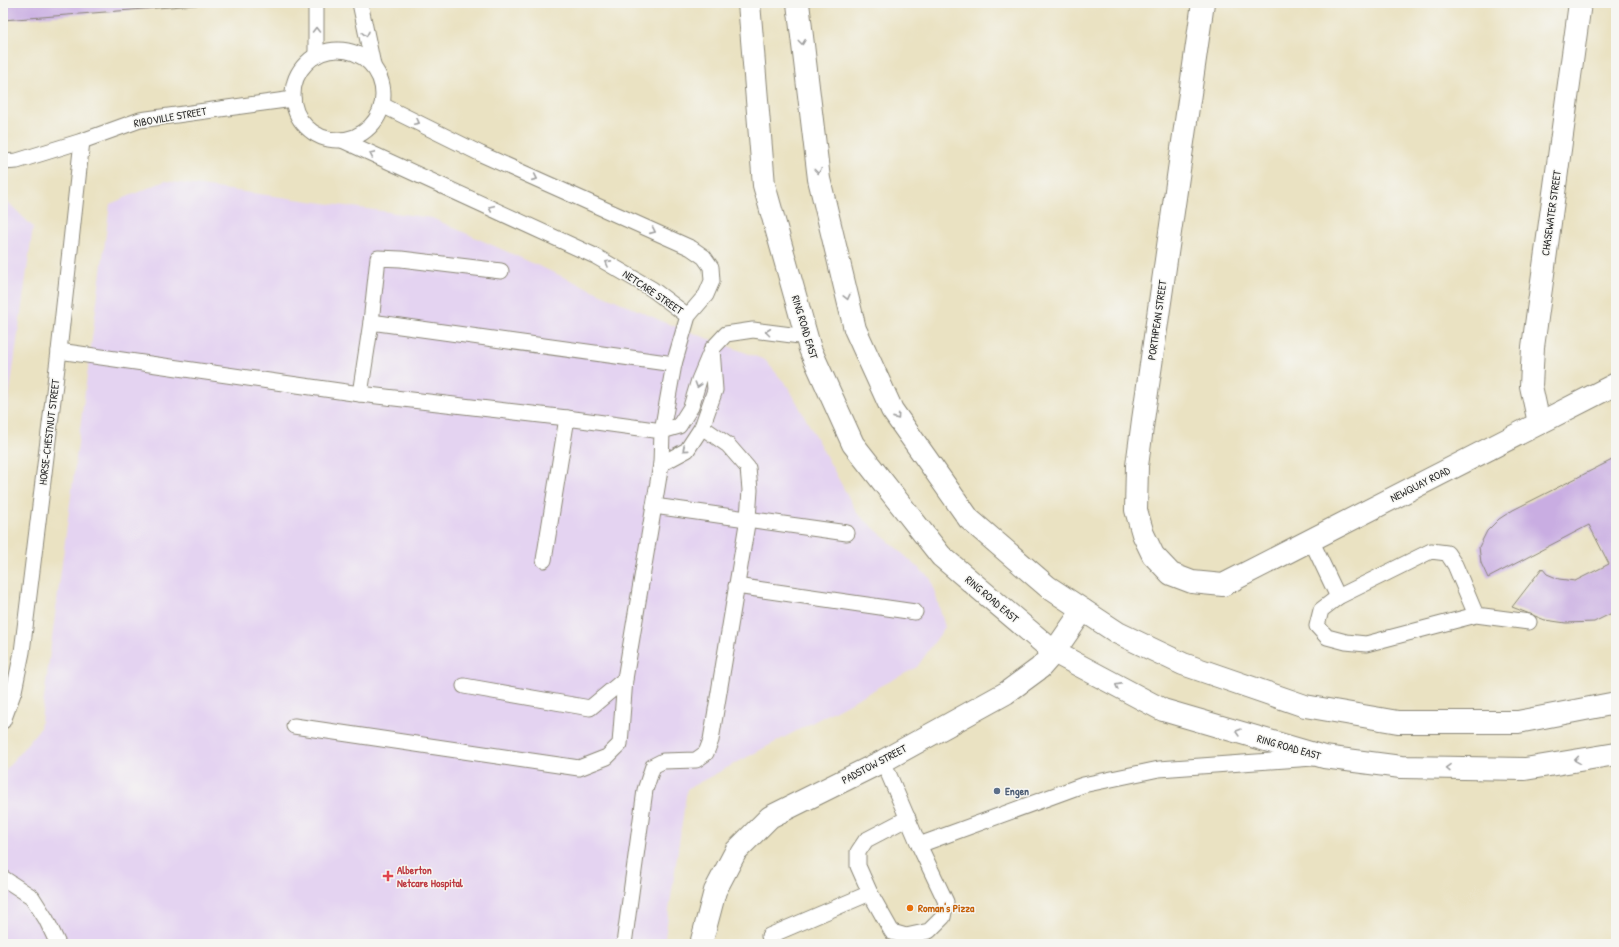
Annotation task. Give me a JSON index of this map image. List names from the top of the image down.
{
  "streets": {
    "main road": [
      "CHASEWATER STREET",
      "PORTHPEAN STREET",
      "RING ROAD EAST",
      "NEWQUAY ROAD",
      "PADSTOW STREET"
    ],
    "lane": ["RIBOVILLE STREET", "NETCARE STREET", "HORSE-CHESTNUT STREET"]
  },
  "crossings": [
    ["RIBOVILLE STREET", "NETCARE STREET"],
    ["RIBOVILLE STREET", "HORSE-CHESTNUT STREET"],
    ["CHASEWATER STREET", "NEWQUAY ROAD"],
    ["PORTHPEAN STREET", "NEWQUAY ROAD"],
    ["RING ROAD EAST", "PADSTOW STREET"]
  ],
  "places": {
    "other": ["Engen", "Roman's Pizza"],
    "health": ["Alberton Netcare Hospital"]
  }
}
